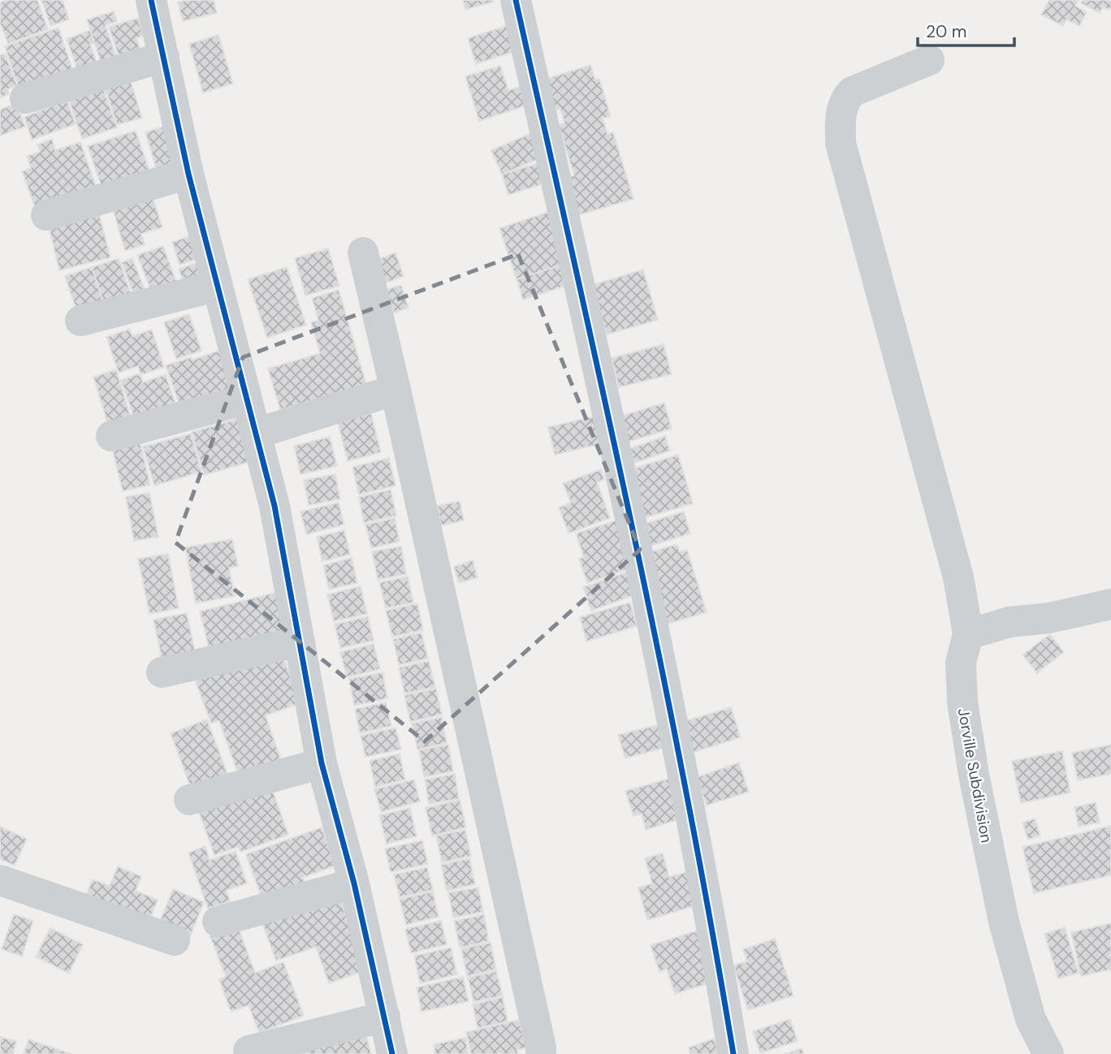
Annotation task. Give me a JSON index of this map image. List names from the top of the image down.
{
  "streets": {
    "street": ["Jorville Subdivision"]
  },
  "scale_bar": "20 m"
}
